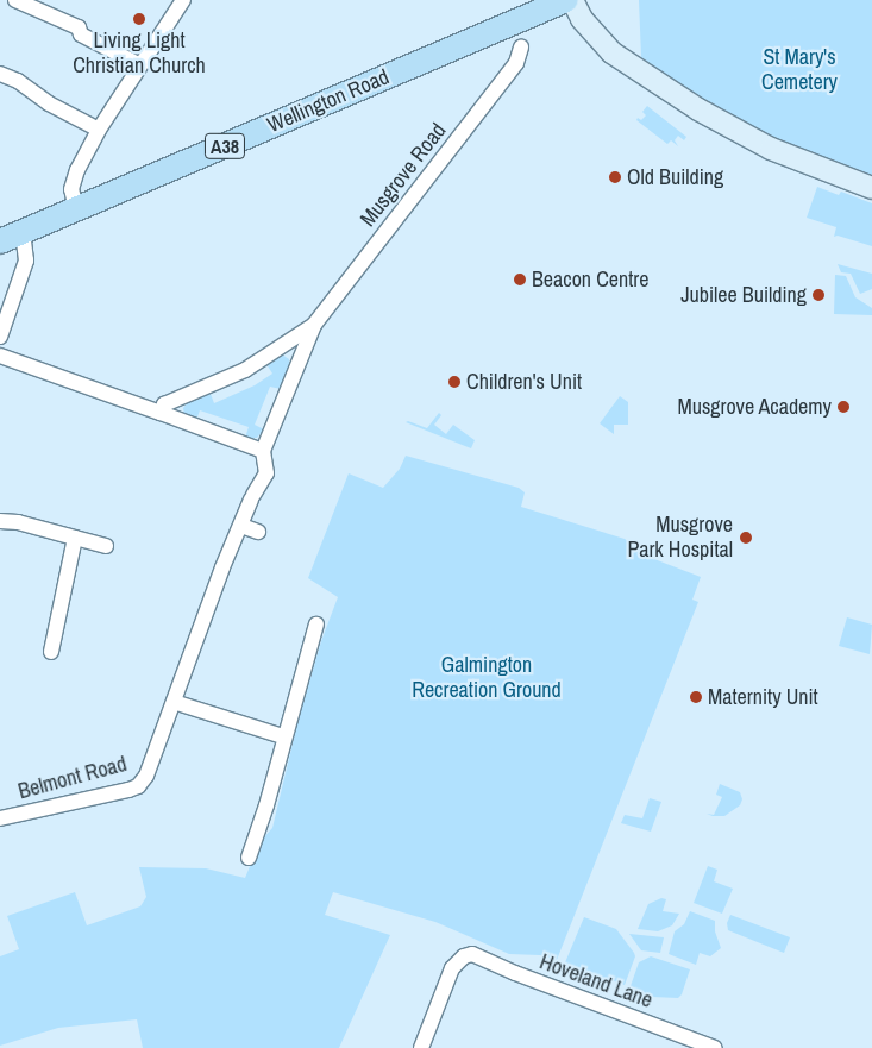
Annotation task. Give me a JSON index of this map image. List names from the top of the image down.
{
  "streets": {
    "main road": ["Wellington Road", "A38"],
    "street": ["Musgrove Road", "Belmont Road", "Hoveland Lane"]
  },
  "crossings": [
    ["Wellington Road", "A38"],
    ["Musgrove Road", "Belmont Road"]
  ],
  "parks": ["St Mary's Cemetery", "Galmington Recreation Ground"],
  "places": [
    "Living Light Christian Church",
    "Old Building",
    "Beacon Centre",
    "Jubilee Building",
    "Children's Unit",
    "Musgrove Academy",
    "Musgrove Park Hospital",
    "Maternity Unit"
  ]
}
